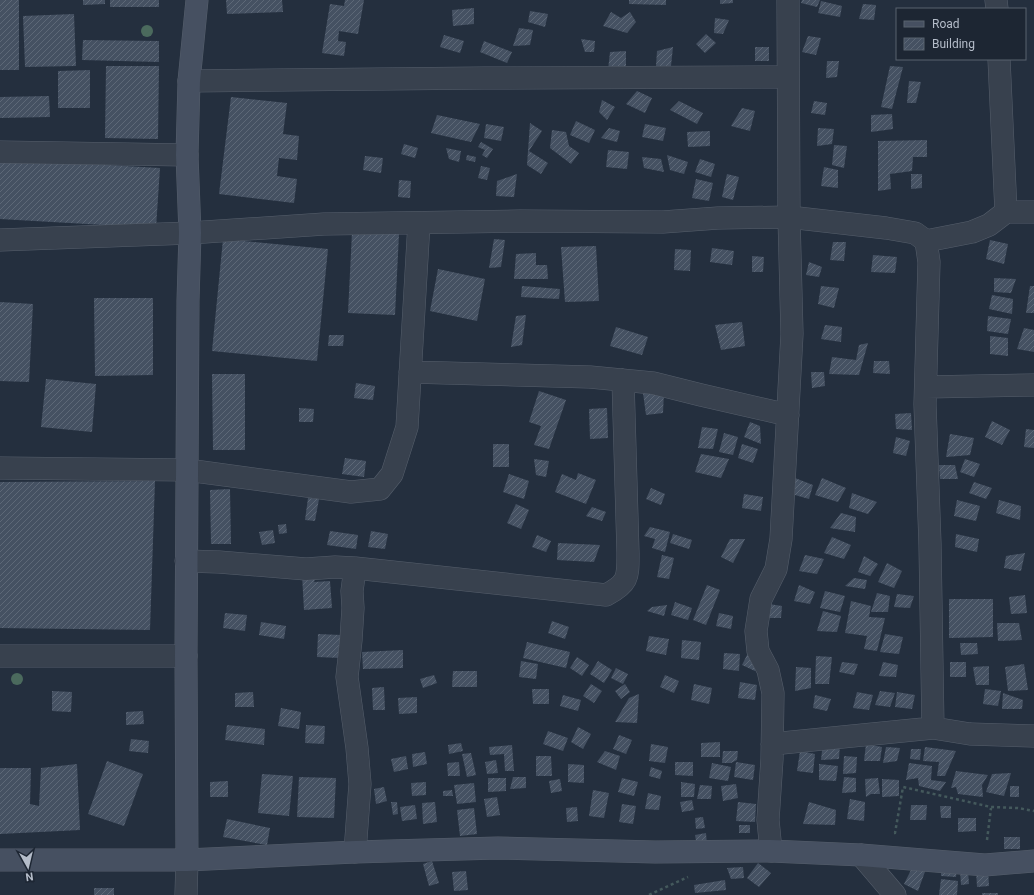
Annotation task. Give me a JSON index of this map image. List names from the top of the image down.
{
  "legend": ["Road", "Building"],
  "north": "bottom"
}
